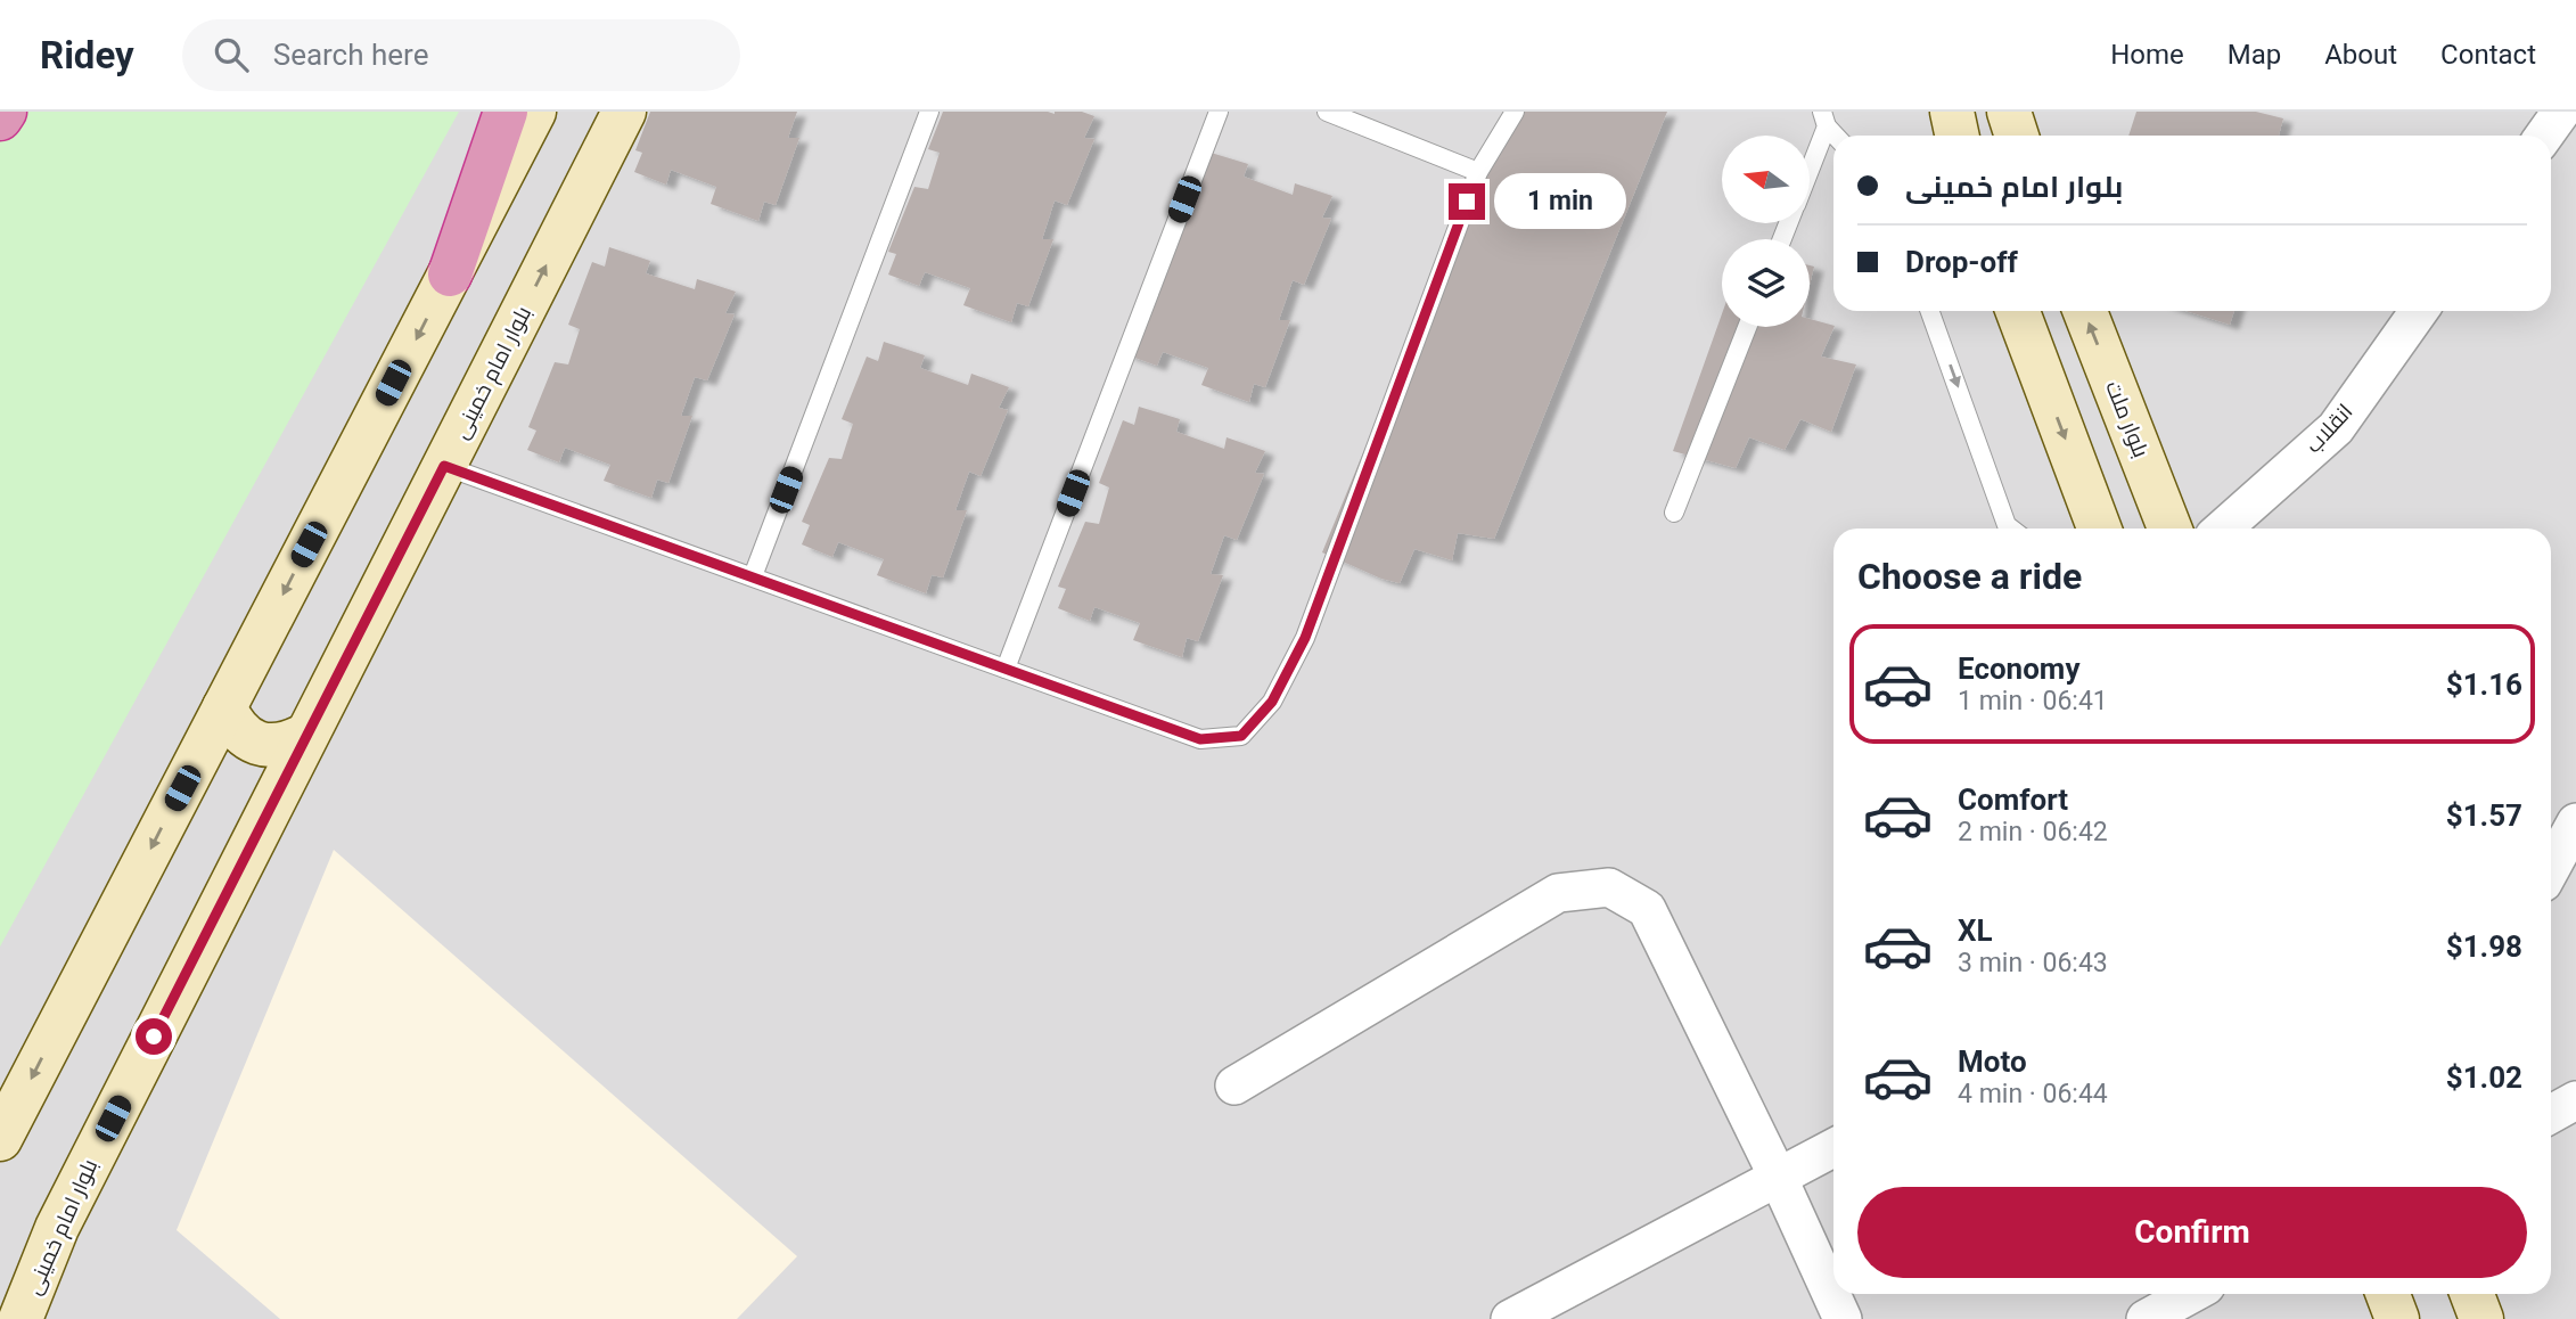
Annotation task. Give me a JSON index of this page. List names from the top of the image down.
{
  "streets": {
    "main road": ["بلوار امام خمینی", "بلوار ملت"],
    "street": ["انقلاب"]
  },
  "north": "left",
  "page": {
    "header": "Ridey",
    "search": "Search here",
    "nav": [
      "Home",
      "Map",
      "About",
      "Contact"
    ],
    "banner": ["بلوار امام خمینی", "Drop-off"],
    "bubble": "1 min",
    "heading": "Choose a ride",
    "list": [
      {
        "name": "Economy",
        "note": "1 min · 06:41",
        "value": "$1.16"
      },
      {
        "name": "Comfort",
        "note": "2 min · 06:42",
        "value": "$1.57"
      },
      {
        "name": "XL",
        "note": "3 min · 06:43",
        "value": "$1.98"
      },
      {
        "name": "Moto",
        "note": "4 min · 06:44",
        "value": "$1.02"
      }
    ],
    "buttons": "Confirm"
  }
}
